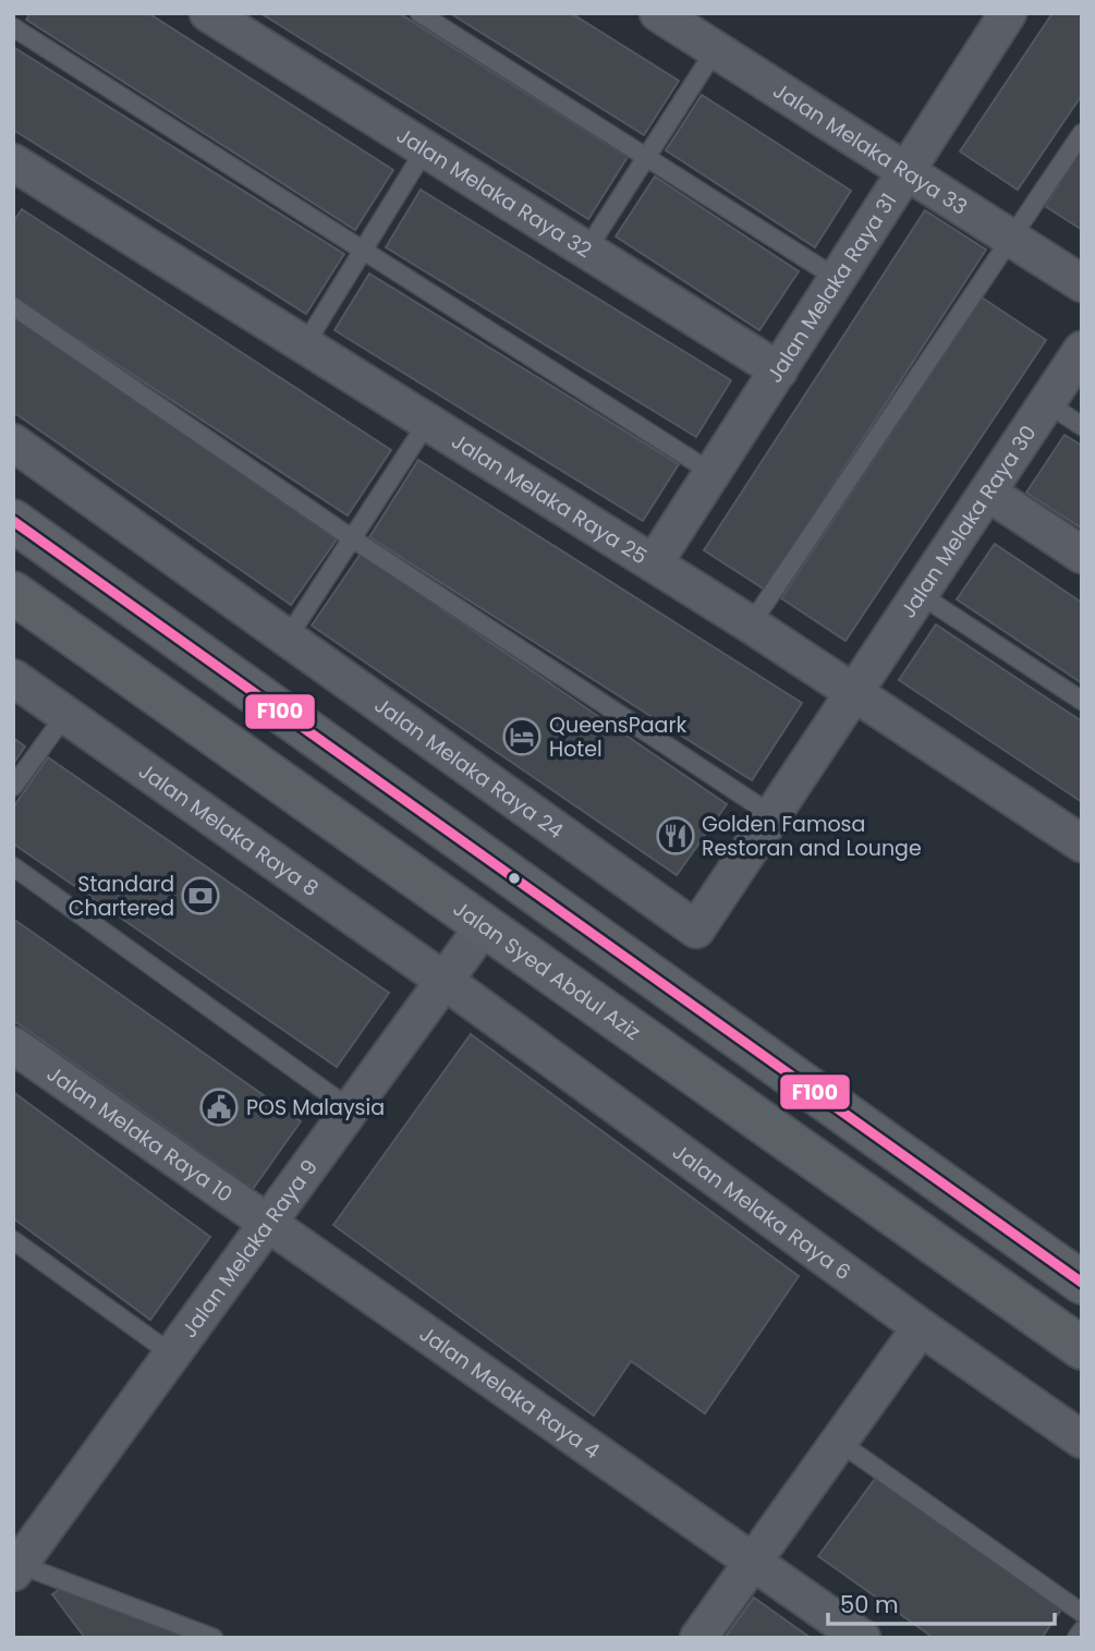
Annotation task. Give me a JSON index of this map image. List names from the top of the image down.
{
  "streets": {
    "main road": ["Jalan Syed Abdul Aziz"],
    "street": [
      "Jalan Melaka Raya 33",
      "Jalan Melaka Raya 32",
      "Jalan Melaka Raya 31",
      "Jalan Melaka Raya 25",
      "Jalan Melaka Raya 30",
      "Jalan Melaka Raya 24",
      "Jalan Melaka Raya 8",
      "Jalan Melaka Raya 10",
      "Jalan Melaka Raya 6",
      "Jalan Melaka Raya 9",
      "Jalan Melaka Raya 4"
    ]
  },
  "crossings": [
    ["Jalan Melaka Raya 33", "Jalan Melaka Raya 31"],
    ["Jalan Melaka Raya 32", "Jalan Melaka Raya 31"],
    ["Jalan Melaka Raya 31", "Jalan Melaka Raya 25"],
    ["Jalan Melaka Raya 25", "Jalan Melaka Raya 30"],
    ["Jalan Melaka Raya 25", "Jalan Melaka Raya 24"],
    ["Jalan Melaka Raya 30", "Jalan Melaka Raya 24"],
    ["Jalan Melaka Raya 8", "Jalan Melaka Raya 6"],
    ["Jalan Melaka Raya 8", "Jalan Melaka Raya 9"],
    ["Jalan Syed Abdul Aziz", "Jalan Melaka Raya 9"],
    ["Jalan Melaka Raya 10", "Jalan Melaka Raya 9"],
    ["Jalan Melaka Raya 10", "Jalan Melaka Raya 4"],
    ["Jalan Melaka Raya 6", "Jalan Melaka Raya 9"],
    ["Jalan Melaka Raya 9", "Jalan Melaka Raya 4"]
  ],
  "places": {
    "hotel": ["QueensPaark Hotel"],
    "restaurant": ["Golden Famosa Restoran and Lounge"],
    "bank": ["Standard Chartered"],
    "public building": ["POS Malaysia"]
  },
  "lines": ["transit line F100"],
  "scale_bar": "50 m"
}
